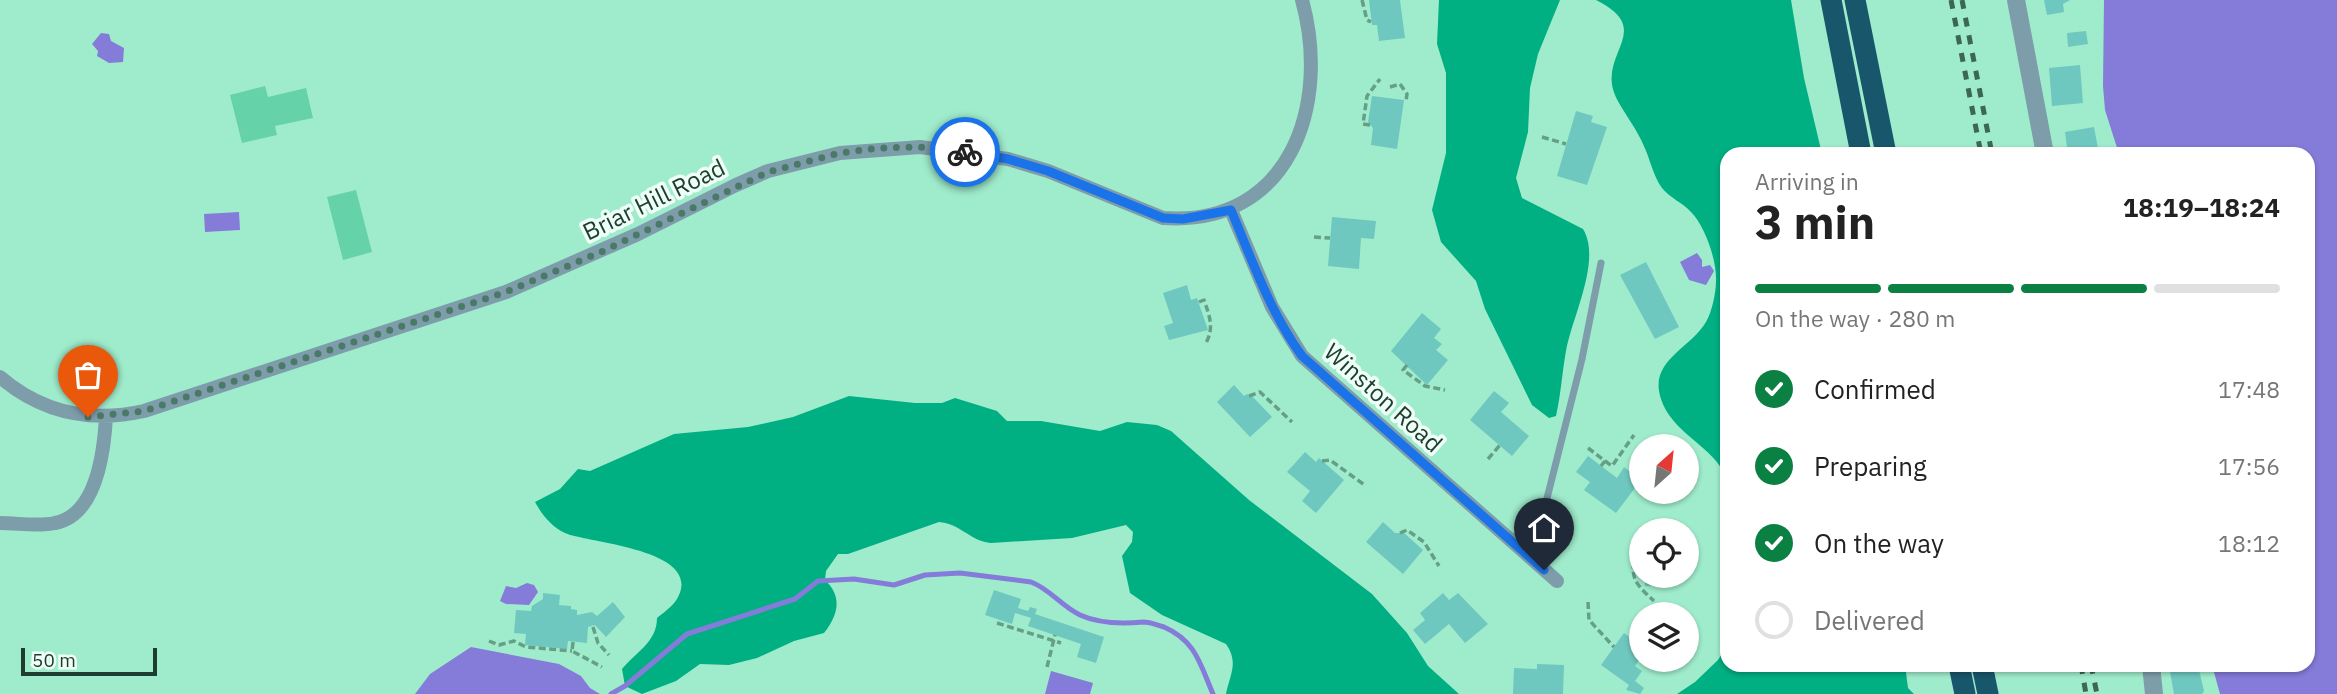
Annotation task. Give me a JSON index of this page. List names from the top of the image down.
{
  "streets": {
    "street": ["Briar Hill Road", "Winston Road"]
  },
  "crossings": [
    ["Briar Hill Road", "Winston Road"]
  ],
  "scale_bar": "50 m",
  "north": "top right",
  "page": {
    "heading": ["3 min", "Arriving in", "18:19–18:24"],
    "bar": "On the way · 280 m",
    "list": [
      ["Confirmed", "17:48"],
      ["Preparing", "17:56"],
      ["On the way", "18:12"],
      "Delivered"
    ],
    "scale": "50 m"
  }
}
